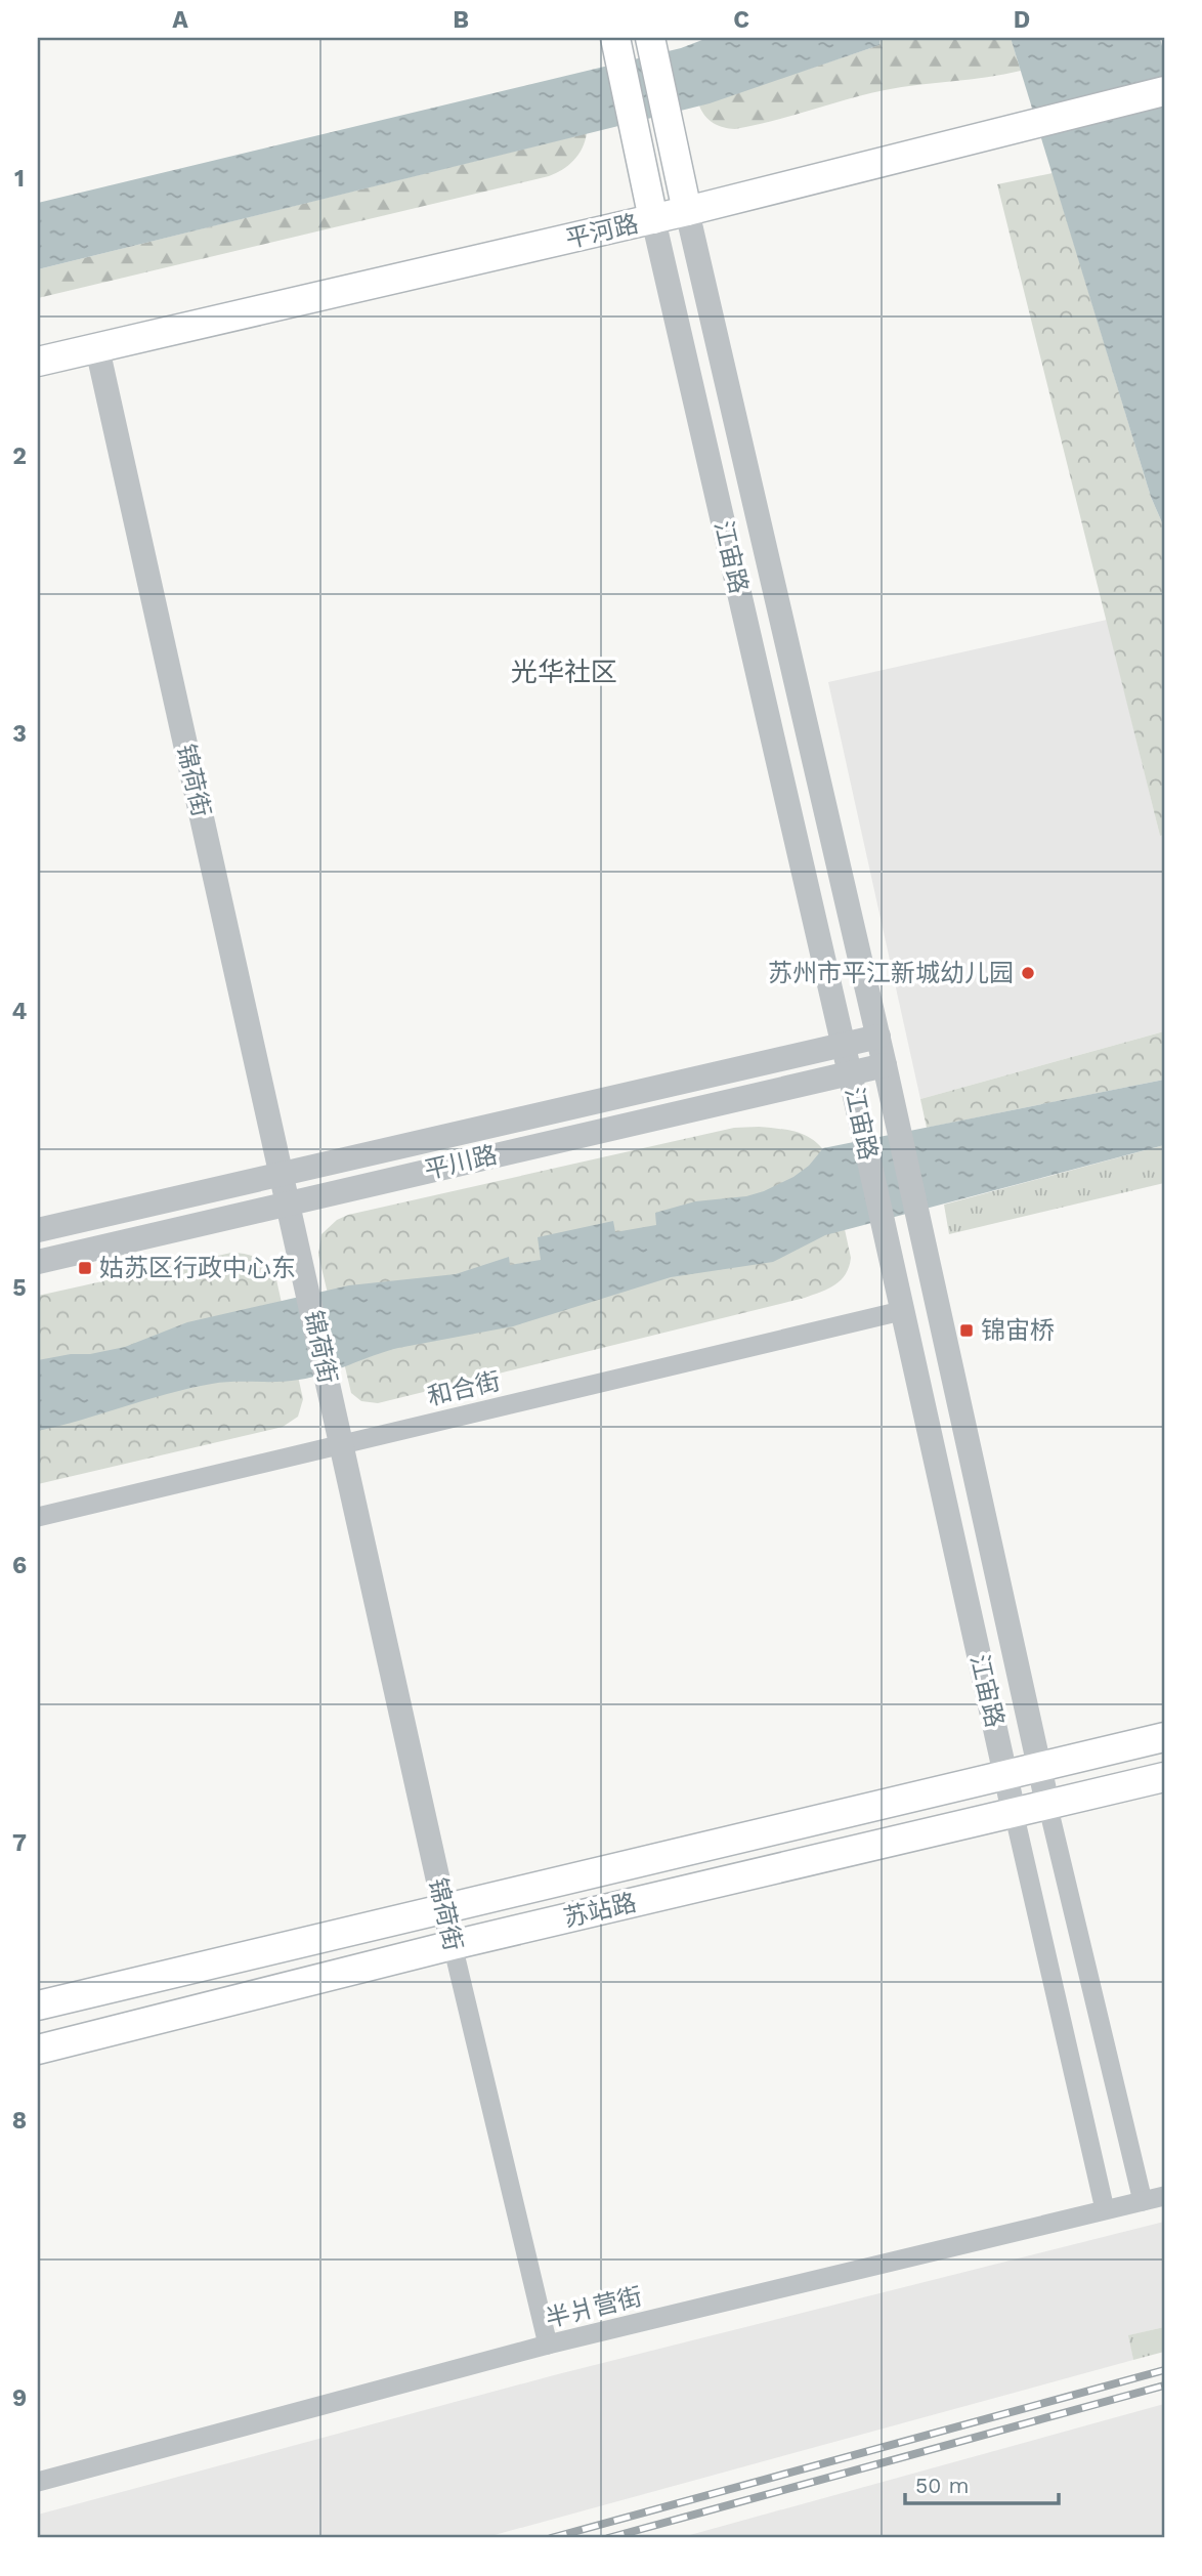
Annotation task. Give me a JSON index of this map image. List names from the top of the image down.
{
  "streets": {
    "main road": ["平河路", "江宙路", "苏站路"],
    "street": [
      "锦荷街",
      "平川路",
      "和合街",
      "半爿营街"
    ]
  },
  "crossings": [
    ["平河路", "江宙路"],
    ["平河路", "锦荷街"],
    ["江宙路", "平川路"],
    ["江宙路", "和合街"],
    ["江宙路", "苏站路"],
    ["江宙路", "半爿营街"],
    ["锦荷街", "平川路"],
    ["锦荷街", "和合街"],
    ["锦荷街", "苏站路"],
    ["锦荷街", "半爿营街"]
  ],
  "districts": ["光华社区"],
  "places": {
    "other": ["苏州市平江新城幼儿园"],
    "transit": ["姑苏区行政中心东", "锦宙桥"]
  },
  "scale_bar": "50 m",
  "grid": {
    "columns": [
      "A",
      "B",
      "C",
      "D"
    ],
    "rows": [
      "1",
      "2",
      "3",
      "4",
      "5",
      "6",
      "7",
      "8",
      "9"
    ]
  }
}
